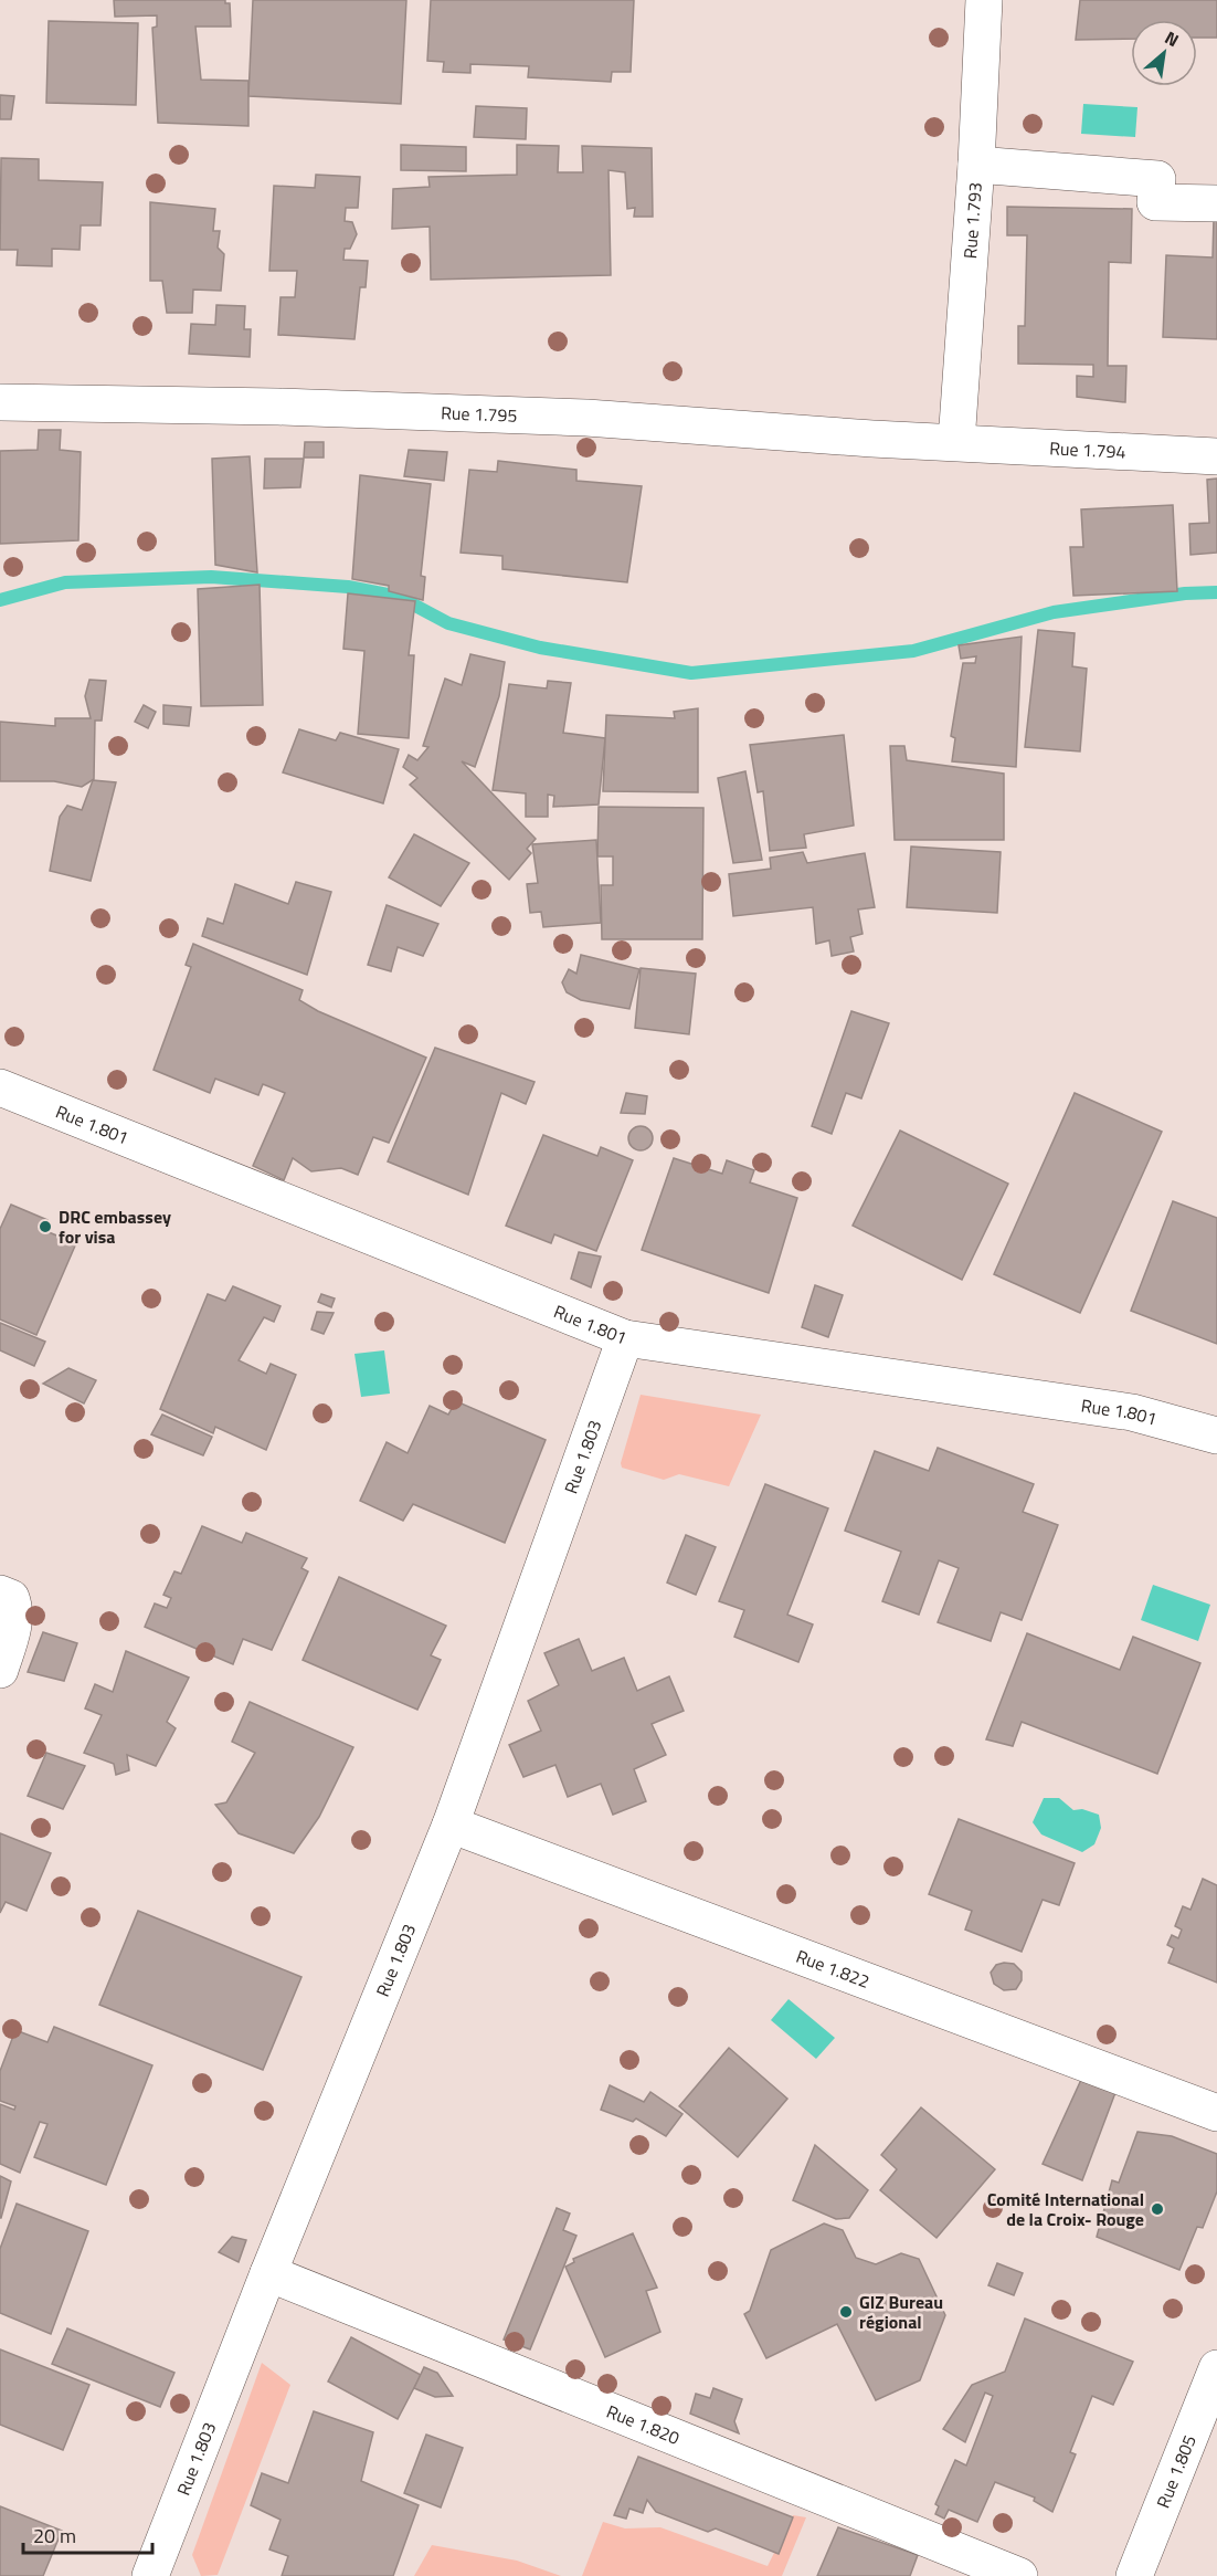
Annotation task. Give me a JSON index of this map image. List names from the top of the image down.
{
  "streets": {
    "street": [
      "Rue 1.793",
      "Rue 1.795",
      "Rue 1.794",
      "Rue 1.801",
      "Rue 1.803",
      "Rue 1.822",
      "Rue 1.820",
      "Rue 1.805"
    ]
  },
  "crossings": [
    ["Rue 1.793", "Rue 1.795"],
    ["Rue 1.793", "Rue 1.794"],
    ["Rue 1.795", "Rue 1.794"],
    ["Rue 1.801", "Rue 1.803"],
    ["Rue 1.803", "Rue 1.822"],
    ["Rue 1.803", "Rue 1.820"]
  ],
  "places": ["DRC embassey for visa", "Comité International de la Croix- Rouge", "GIZ Bureau régional"],
  "scale_bar": "20 m",
  "north": "top right"
}
